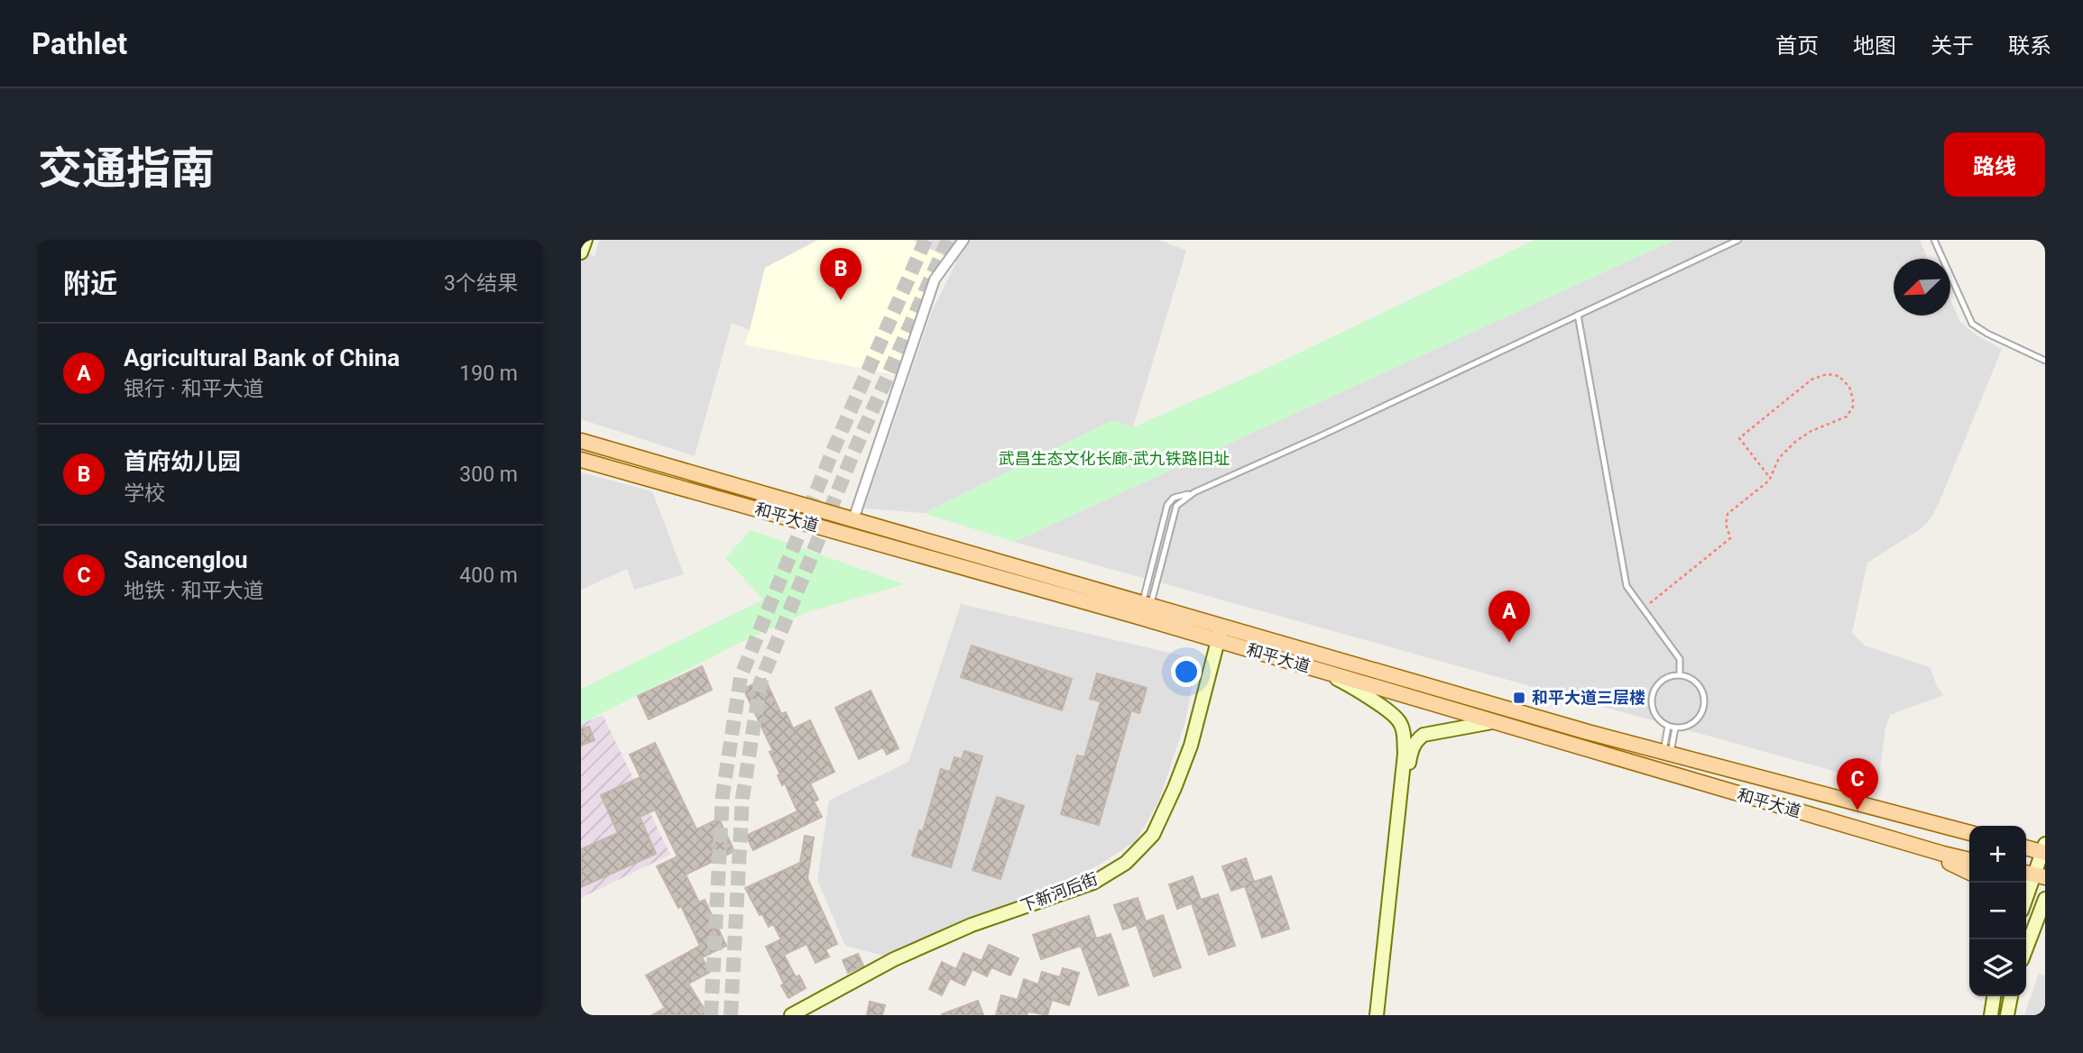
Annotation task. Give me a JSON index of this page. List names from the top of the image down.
{
  "streets": {
    "main road": ["和平大道"],
    "street": ["下新河后街"]
  },
  "crossings": [
    ["和平大道", "下新河后街"]
  ],
  "parks": ["武昌生态文化长廊-武九铁路旧址"],
  "places": {
    "transit": ["和平大道三层楼"]
  },
  "north": "bottom left",
  "page": {
    "header": "Pathlet",
    "nav": [
      "首页",
      "地图",
      "关于",
      "联系"
    ],
    "title": "交通指南",
    "buttons": "路线",
    "heading": ["附近", "3个结果"],
    "pins": ["B", "A", "C"],
    "list": [
      {
        "mark": "A",
        "name": "Agricultural Bank of China",
        "note": "银行 · 和平大道",
        "value": "190 m"
      },
      {
        "mark": "B",
        "name": "首府幼儿园",
        "note": "学校",
        "value": "300 m"
      },
      {
        "mark": "C",
        "name": "Sancenglou",
        "note": "地铁 · 和平大道",
        "value": "400 m"
      }
    ],
    "map_buttons": ["+", "−"]
  }
}
